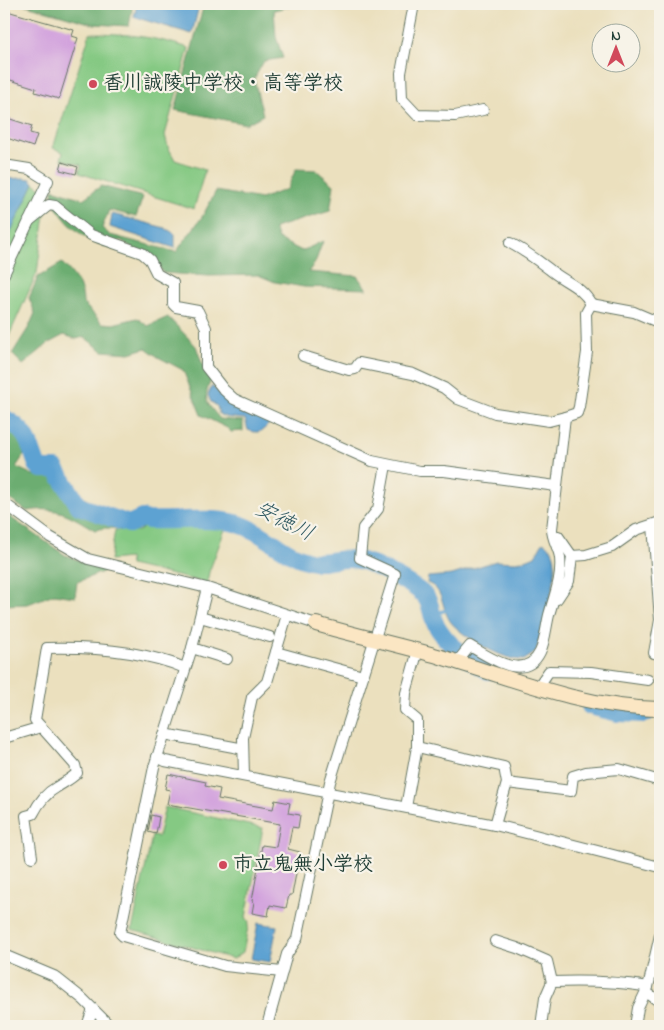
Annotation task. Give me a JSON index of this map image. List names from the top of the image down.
{
  "water": ["安徳川"],
  "places": ["香川誠陵中学校・高等学校", "市立鬼無小学校"],
  "north": "top"
}
